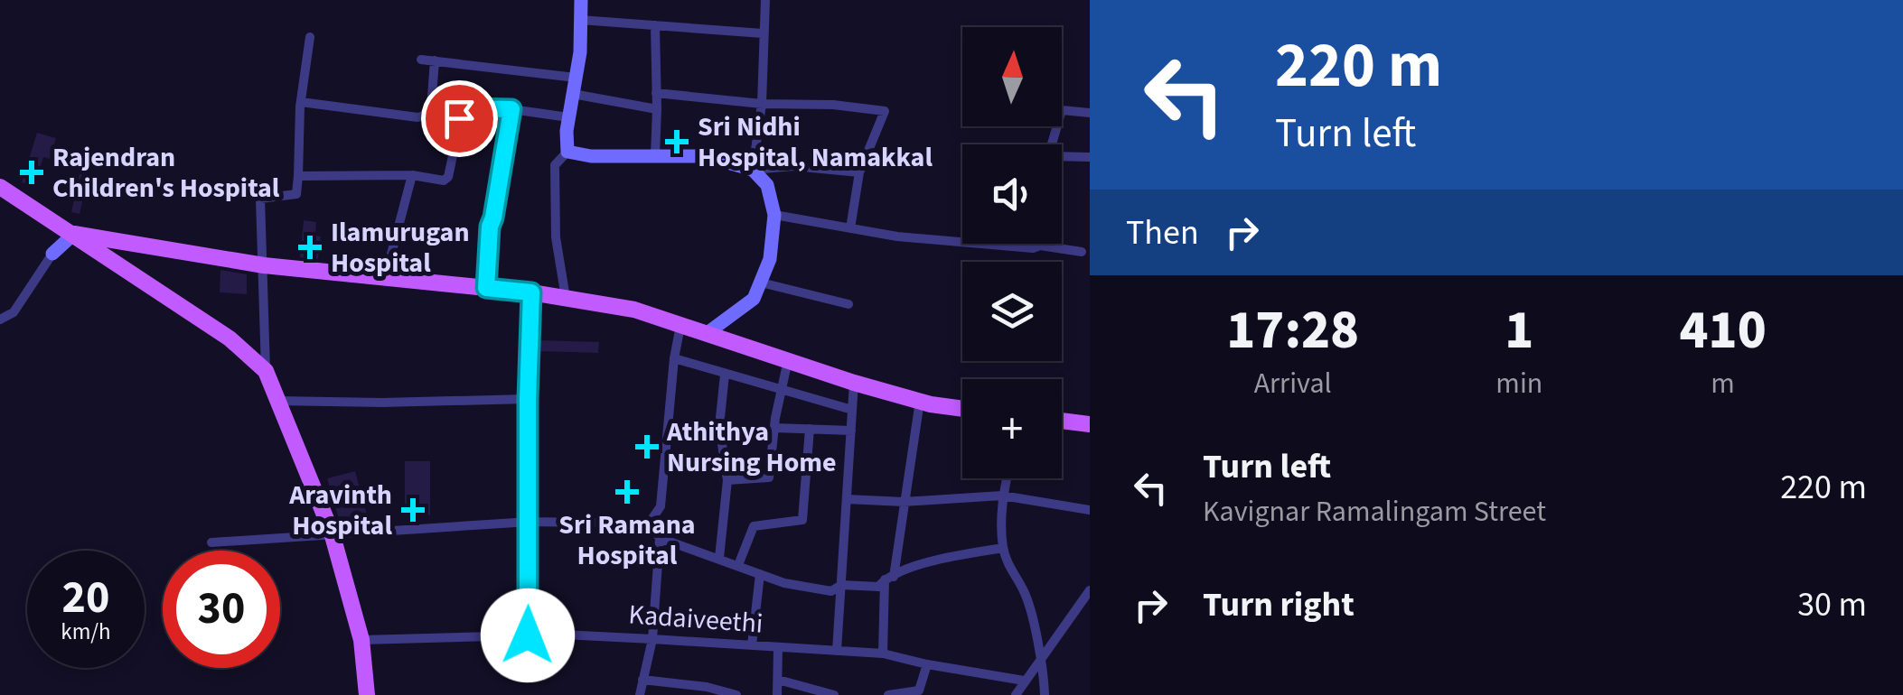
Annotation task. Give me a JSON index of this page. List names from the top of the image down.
{
  "streets": {
    "street": ["Kadaiveethi"]
  },
  "places": {
    "health": [
      "Sri Nidhi Hospital, Namakkal",
      "Rajendran Children's Hospital",
      "Ilamurugan Hospital",
      "Athithya Nursing Home",
      "Sri Ramana Hospital",
      "Aravinth Hospital"
    ]
  },
  "north": "top",
  "page": {
    "turn": ["220 m", "Turn left"],
    "map_buttons": "+",
    "then": "Then",
    "eta": [
      "17:28",
      "Arrival",
      "1",
      "min",
      "410",
      "m"
    ],
    "list": [
      {
        "name": "Turn left",
        "note": "Kavignar Ramalingam Street",
        "value": "220 m"
      },
      {
        "name": "Turn right",
        "value": "30 m"
      }
    ],
    "speed": "20 km/h",
    "limit": "30"
  }
}
